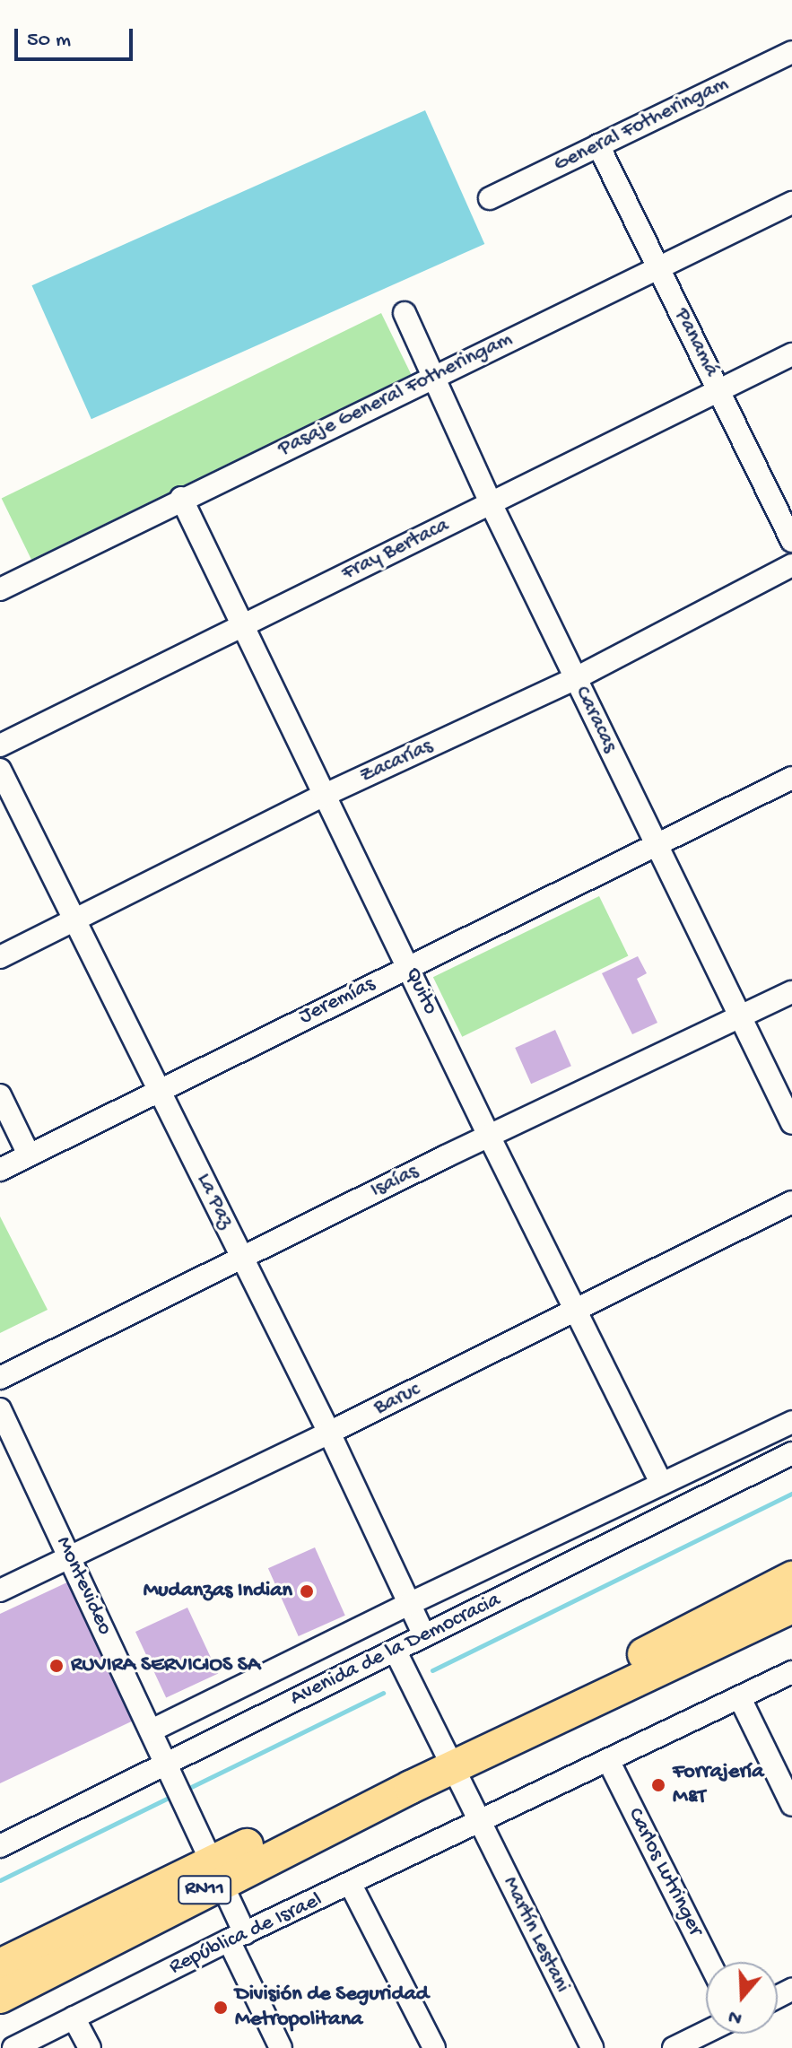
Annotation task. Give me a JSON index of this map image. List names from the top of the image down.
{
  "streets": {
    "highway": ["RN11"],
    "street": [
      "General Fotheringam",
      "Panamá",
      "Pasaje General Fotheringam",
      "Fray Bertaca",
      "Caracas",
      "Zacarías",
      "Quito",
      "Jeremías",
      "Isaías",
      "La Paz",
      "Baruc",
      "Montevideo",
      "Avenida de la Democracia",
      "Carlos Lutringer",
      "República de Israel",
      "Martín Lestani"
    ]
  },
  "crossings": [
    ["General Fotheringam", "Panamá"],
    ["Panamá", "Pasaje General Fotheringam"],
    ["Panamá", "Fray Bertaca"],
    ["Pasaje General Fotheringam", "Caracas"],
    ["Pasaje General Fotheringam", "Quito"],
    ["Fray Bertaca", "Caracas"],
    ["Fray Bertaca", "Quito"],
    ["Caracas", "Zacarías"],
    ["Caracas", "Jeremías"],
    ["Caracas", "Isaías"],
    ["Zacarías", "Quito"],
    ["Zacarías", "La Paz"],
    ["Quito", "Jeremías"],
    ["Quito", "Isaías"],
    ["Quito", "Baruc"],
    ["Jeremías", "La Paz"],
    ["Isaías", "La Paz"],
    ["La Paz", "Baruc"],
    ["La Paz", "Avenida de la Democracia"],
    ["Baruc", "Montevideo"],
    ["Montevideo", "Avenida de la Democracia"],
    ["Montevideo", "RN11"],
    ["Montevideo", "República de Israel"],
    ["Avenida de la Democracia", "Martín Lestani"],
    ["RN11", "Martín Lestani"],
    ["República de Israel", "Martín Lestani"]
  ],
  "places": [
    "Mudanzas Indian",
    "RUVIRA SERVICIOS SA",
    "Forrajería M&T",
    "División de Seguridad Metropolitana"
  ],
  "scale_bar": "50 m",
  "north": "bottom"
}
